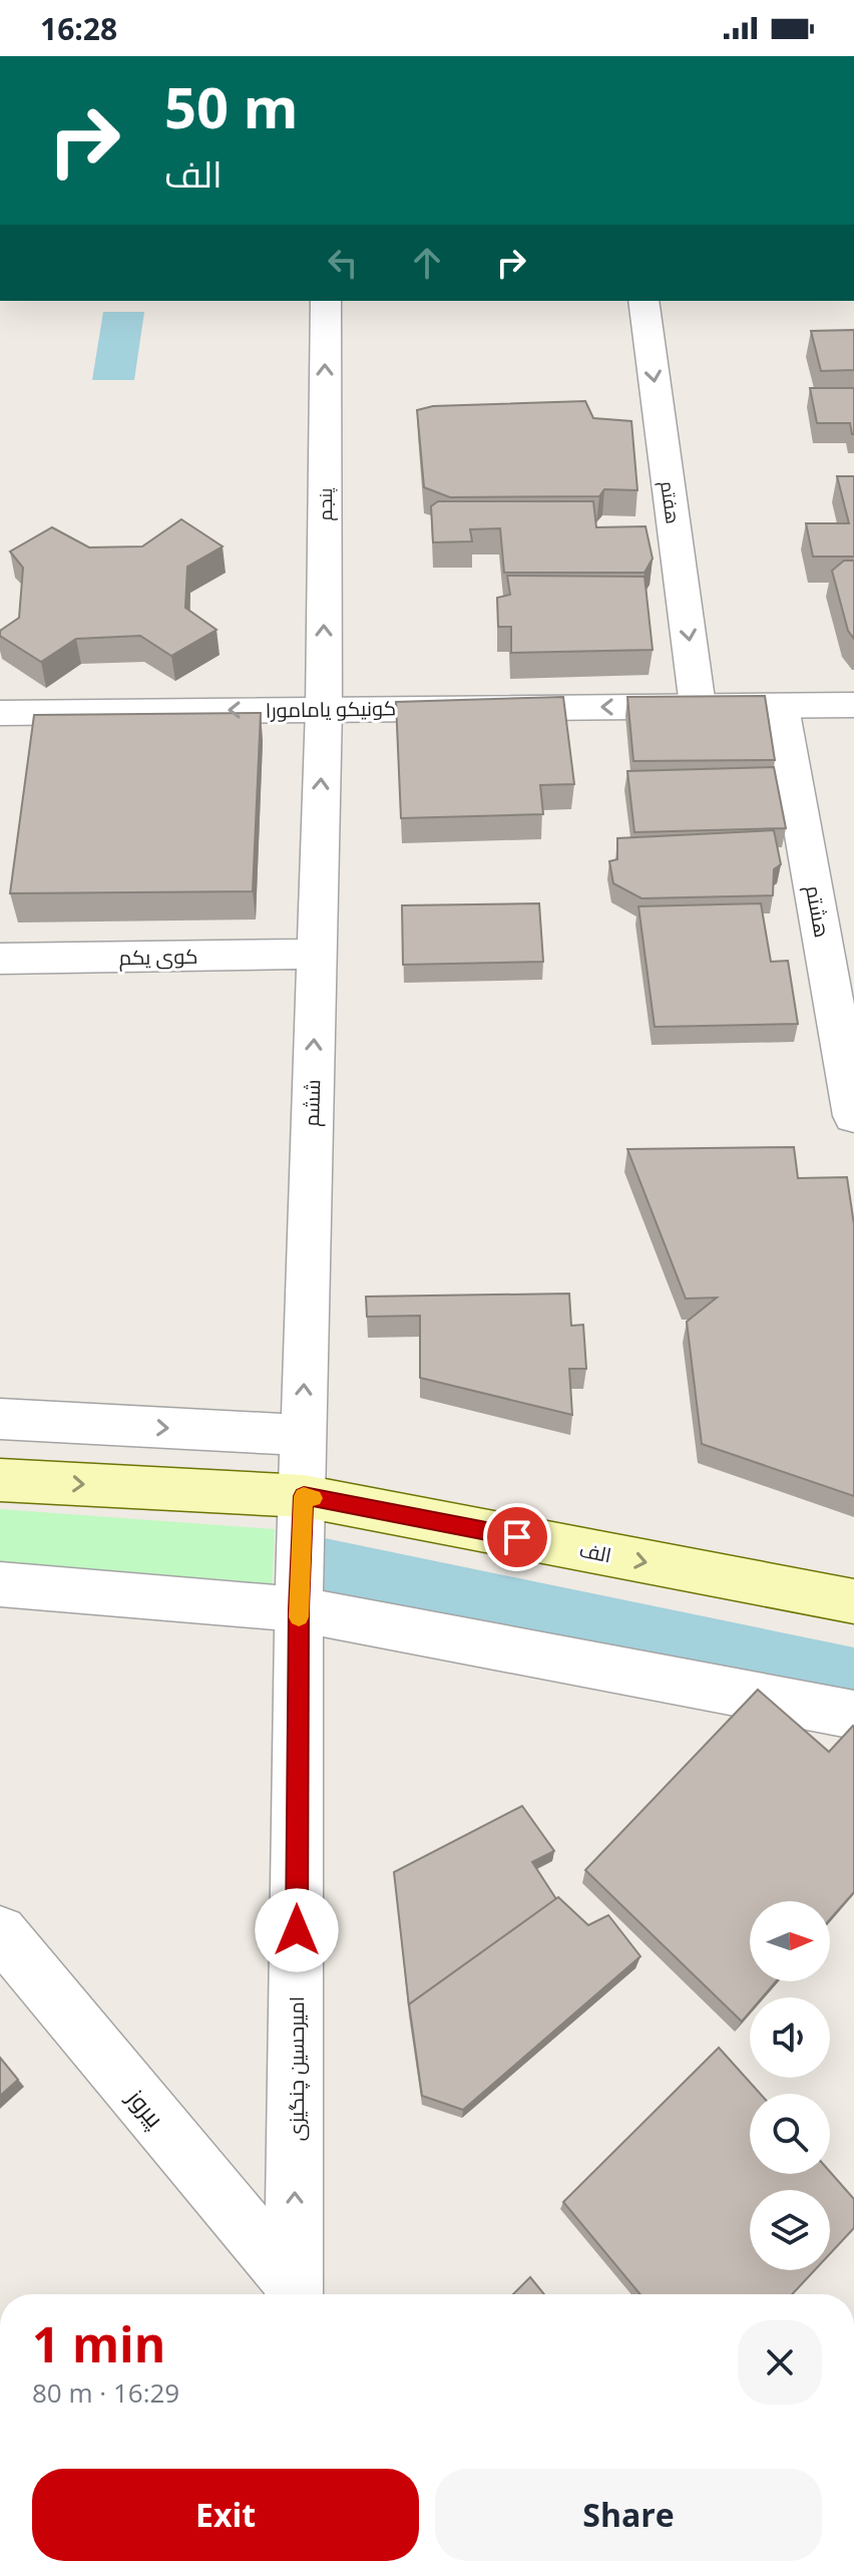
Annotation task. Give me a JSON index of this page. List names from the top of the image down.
{
  "streets": {
    "main road": ["الف"],
    "street": [
      "هفتم",
      "پنجم",
      "کونیکو یامامورا",
      "هشتم",
      "کوی یکم",
      "ششم",
      "امیرحسین چنگیزی",
      "پیروز"
    ]
  },
  "crossings": [
    ["هفتم", "کونیکو یامامورا"],
    ["پنجم", "کونیکو یامامورا"],
    ["پنجم", "ششم"],
    ["کونیکو یامامورا", "هشتم"],
    ["کونیکو یامامورا", "ششم"],
    ["کوی یکم", "ششم"],
    ["ششم", "الف"],
    ["ششم", "امیرحسین چنگیزی"],
    ["الف", "امیرحسین چنگیزی"],
    ["امیرحسین چنگیزی", "پیروز"]
  ],
  "one_way": [
    "هفتم",
    "پنجم",
    "کونیکو یامامورا",
    "ششم",
    "الف",
    "امیرحسین چنگیزی"
  ],
  "north": "right",
  "page": {
    "status": "16:28",
    "turn": ["50 m", "الف"],
    "heading": ["1 min", "80 m · 16:29"],
    "buttons": ["Exit", "Share"]
  }
}
